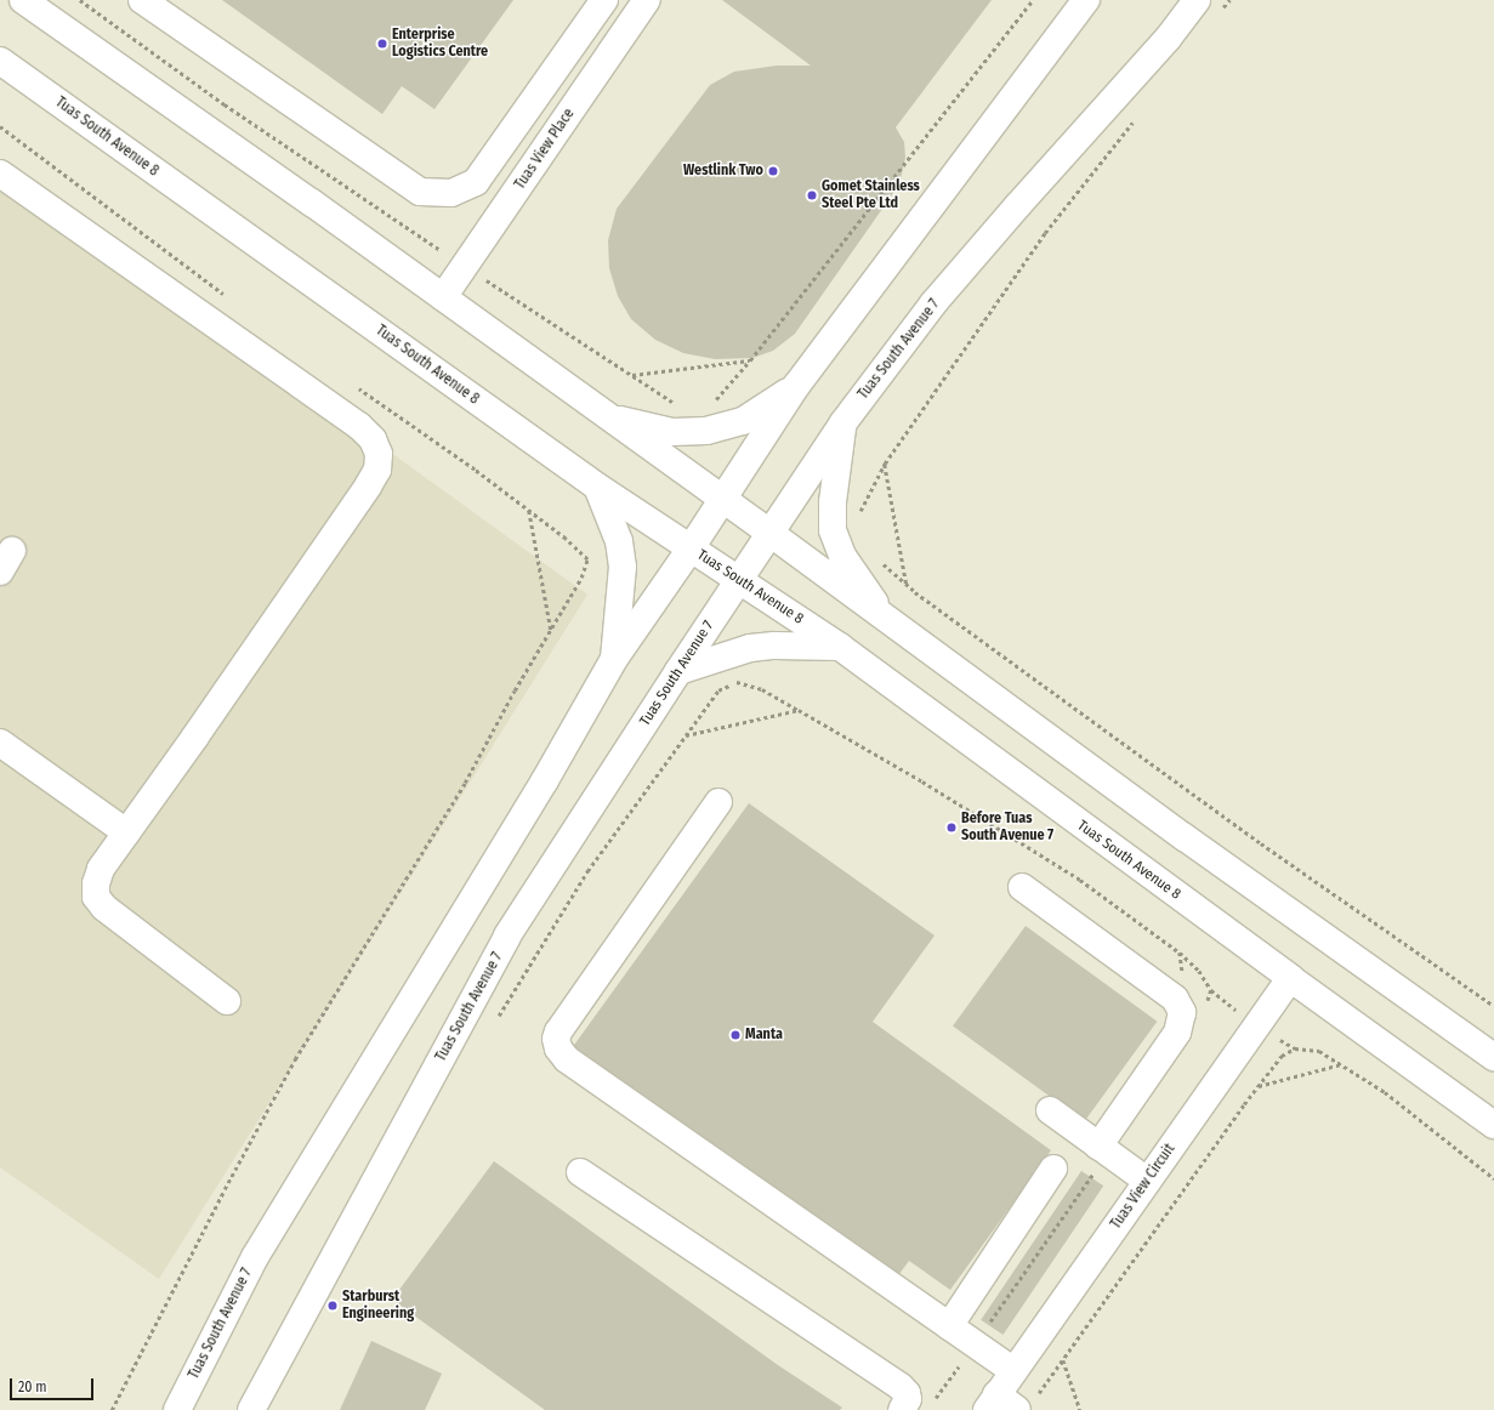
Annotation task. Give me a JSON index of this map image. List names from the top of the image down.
{
  "streets": {
    "street": [
      "Tuas South Avenue 8",
      "Tuas View Place",
      "Tuas South Avenue 7",
      "Tuas View Circuit"
    ]
  },
  "crossings": [
    ["Tuas South Avenue 8", "Tuas South Avenue 7"],
    ["Tuas South Avenue 8", "Tuas View Circuit"]
  ],
  "places": [
    "Enterprise Logistics Centre",
    "Westlink Two",
    "Gomet Stainless Steel Pte Ltd",
    "Before Tuas South Avenue 7",
    "Manta",
    "Starburst Engineering"
  ],
  "scale_bar": "20 m"
}
